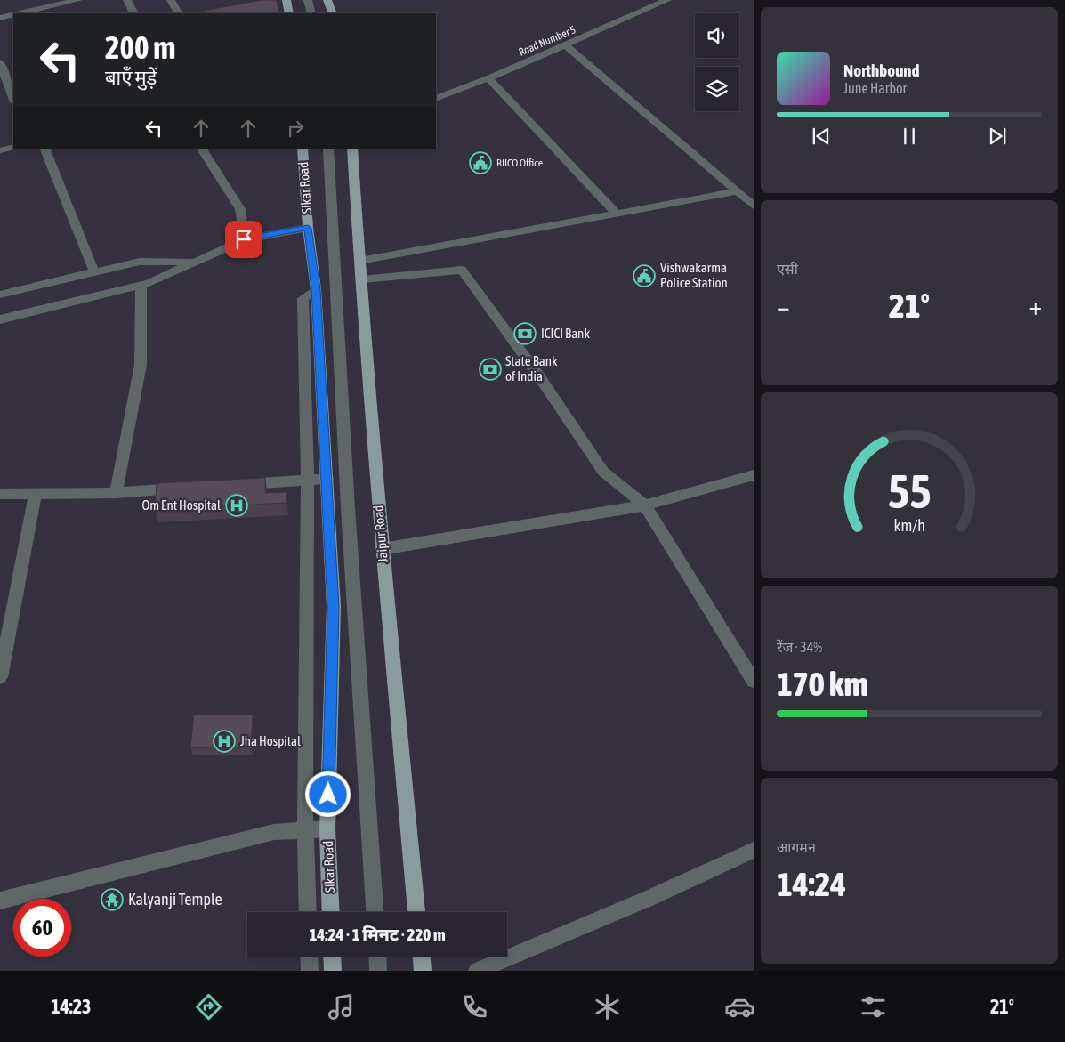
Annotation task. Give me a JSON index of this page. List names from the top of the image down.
{
  "streets": {
    "main road": ["Sikar Road", "Jaipur Road"],
    "street": ["Road Number 5"]
  },
  "places": {
    "public building": ["RIICO Office", "Vishwakarma Police Station"],
    "bank": ["ICICI Bank", "State Bank of India"],
    "hospital": ["Om Ent Hospital", "Jha Hospital"],
    "temple": ["Kalyanji Temple"]
  },
  "page": {
    "turn": ["200 m", "बाएँ मुड़ें"],
    "song": ["Northbound", "June Harbor"],
    "tile": [
      "एसी",
      ["रेंज · 34%", "170 km"],
      ["आगमन", "14:24"]
    ],
    "heat": ["−", "21°", "+"],
    "limit": "60",
    "trip": "14:24 · 1 मिनट · 220 m",
    "tabs": ["14:23", "21°"],
    "gauge": ["55", "km/h"]
  }
}
